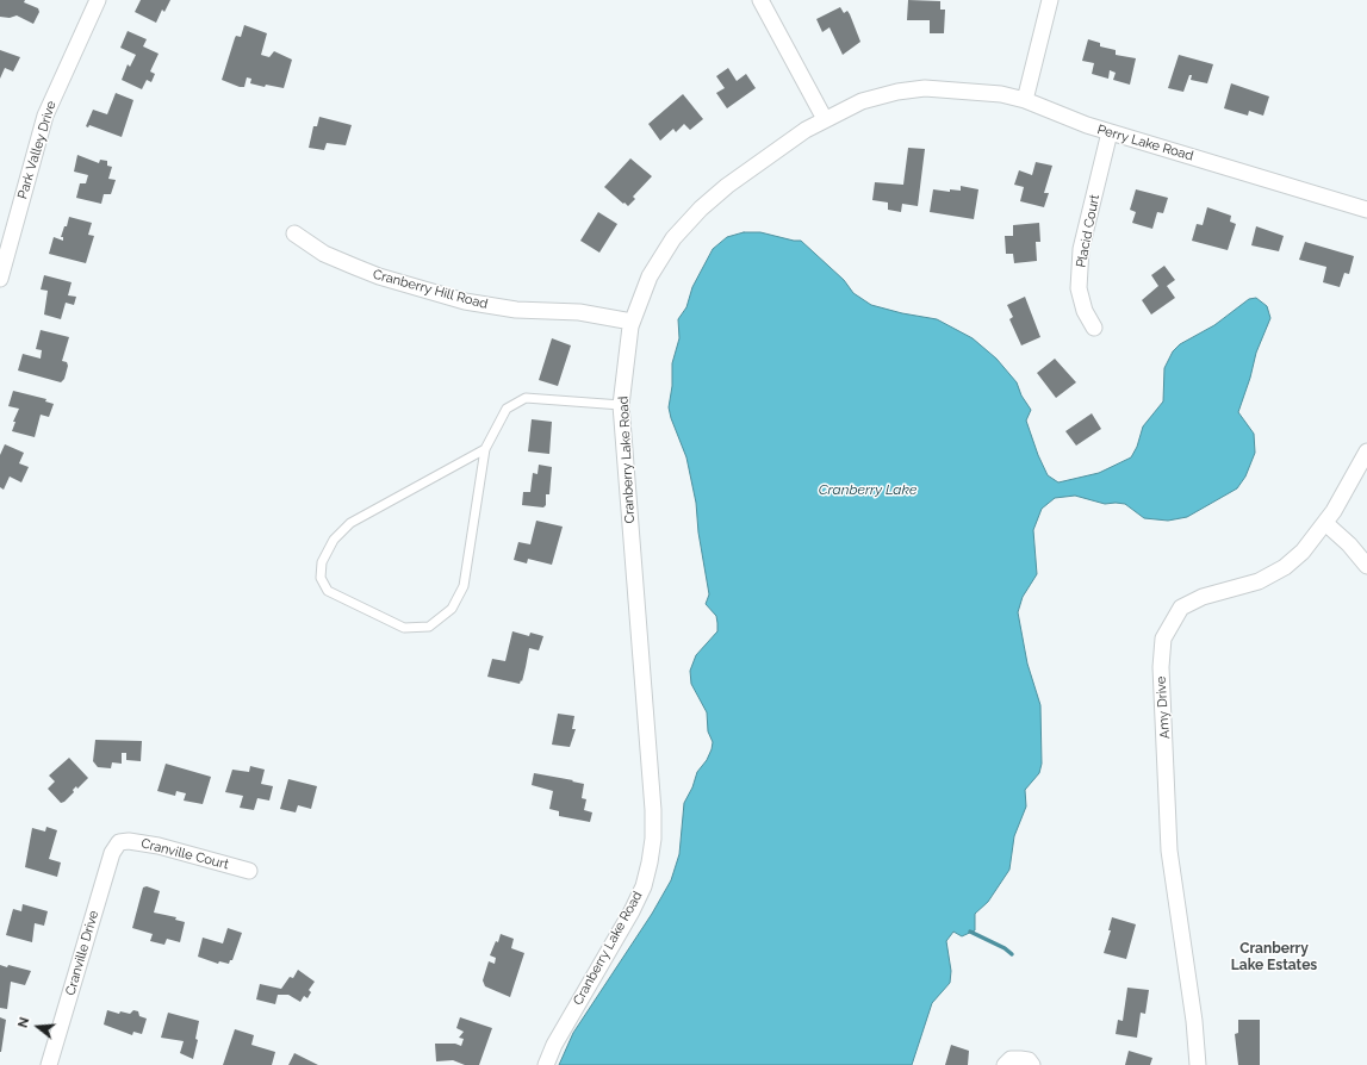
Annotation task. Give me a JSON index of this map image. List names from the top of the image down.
{
  "streets": {
    "street": [
      "Perry Lake Road",
      "Park Valley Drive",
      "Placid Court",
      "Cranberry Hill Road",
      "Cranberry Lake Road",
      "Amy Drive",
      "Cranville Court",
      "Cranville Drive"
    ]
  },
  "crossings": [
    ["Perry Lake Road", "Placid Court"],
    ["Perry Lake Road", "Cranberry Lake Road"],
    ["Cranberry Hill Road", "Cranberry Lake Road"],
    ["Cranville Court", "Cranville Drive"]
  ],
  "districts": ["Cranberry Lake Estates"],
  "water": ["Cranberry Lake"],
  "north": "left"
}
